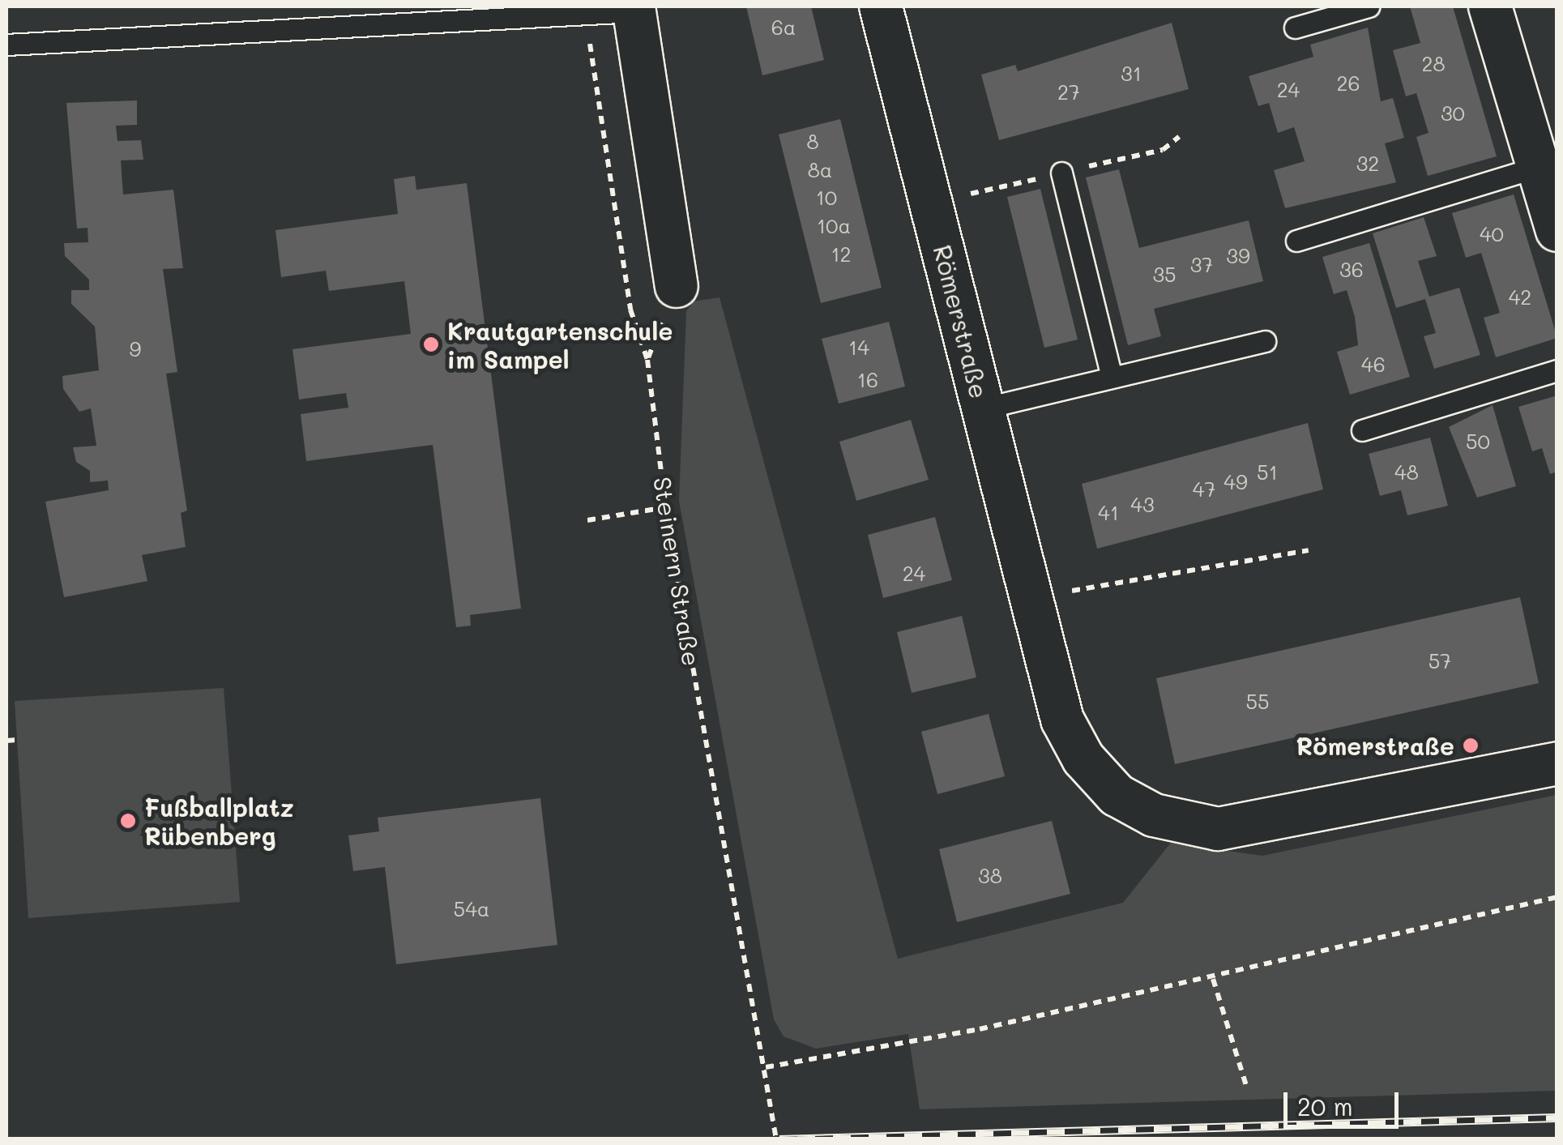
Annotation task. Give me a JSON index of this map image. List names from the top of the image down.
{
  "streets": {
    "street": ["Römerstraße"],
    "path": ["Steinern Straße"]
  },
  "places": ["Krautgartenschule im Sampel", "Römerstraße", "Fußballplatz Rübenberg"],
  "house_numbers": [
    "6a",
    "28",
    "31",
    "26",
    "24",
    "27",
    "30",
    "8",
    "32",
    "8a",
    "10",
    "10a",
    "40",
    "12",
    "39",
    "37",
    "36",
    "35",
    "42",
    "14",
    "9",
    "46",
    "16",
    "50",
    "51",
    "48",
    "49",
    "47",
    "43",
    "41",
    "24",
    "57",
    "55",
    "38",
    "54a"
  ],
  "scale_bar": "20 m"
}
